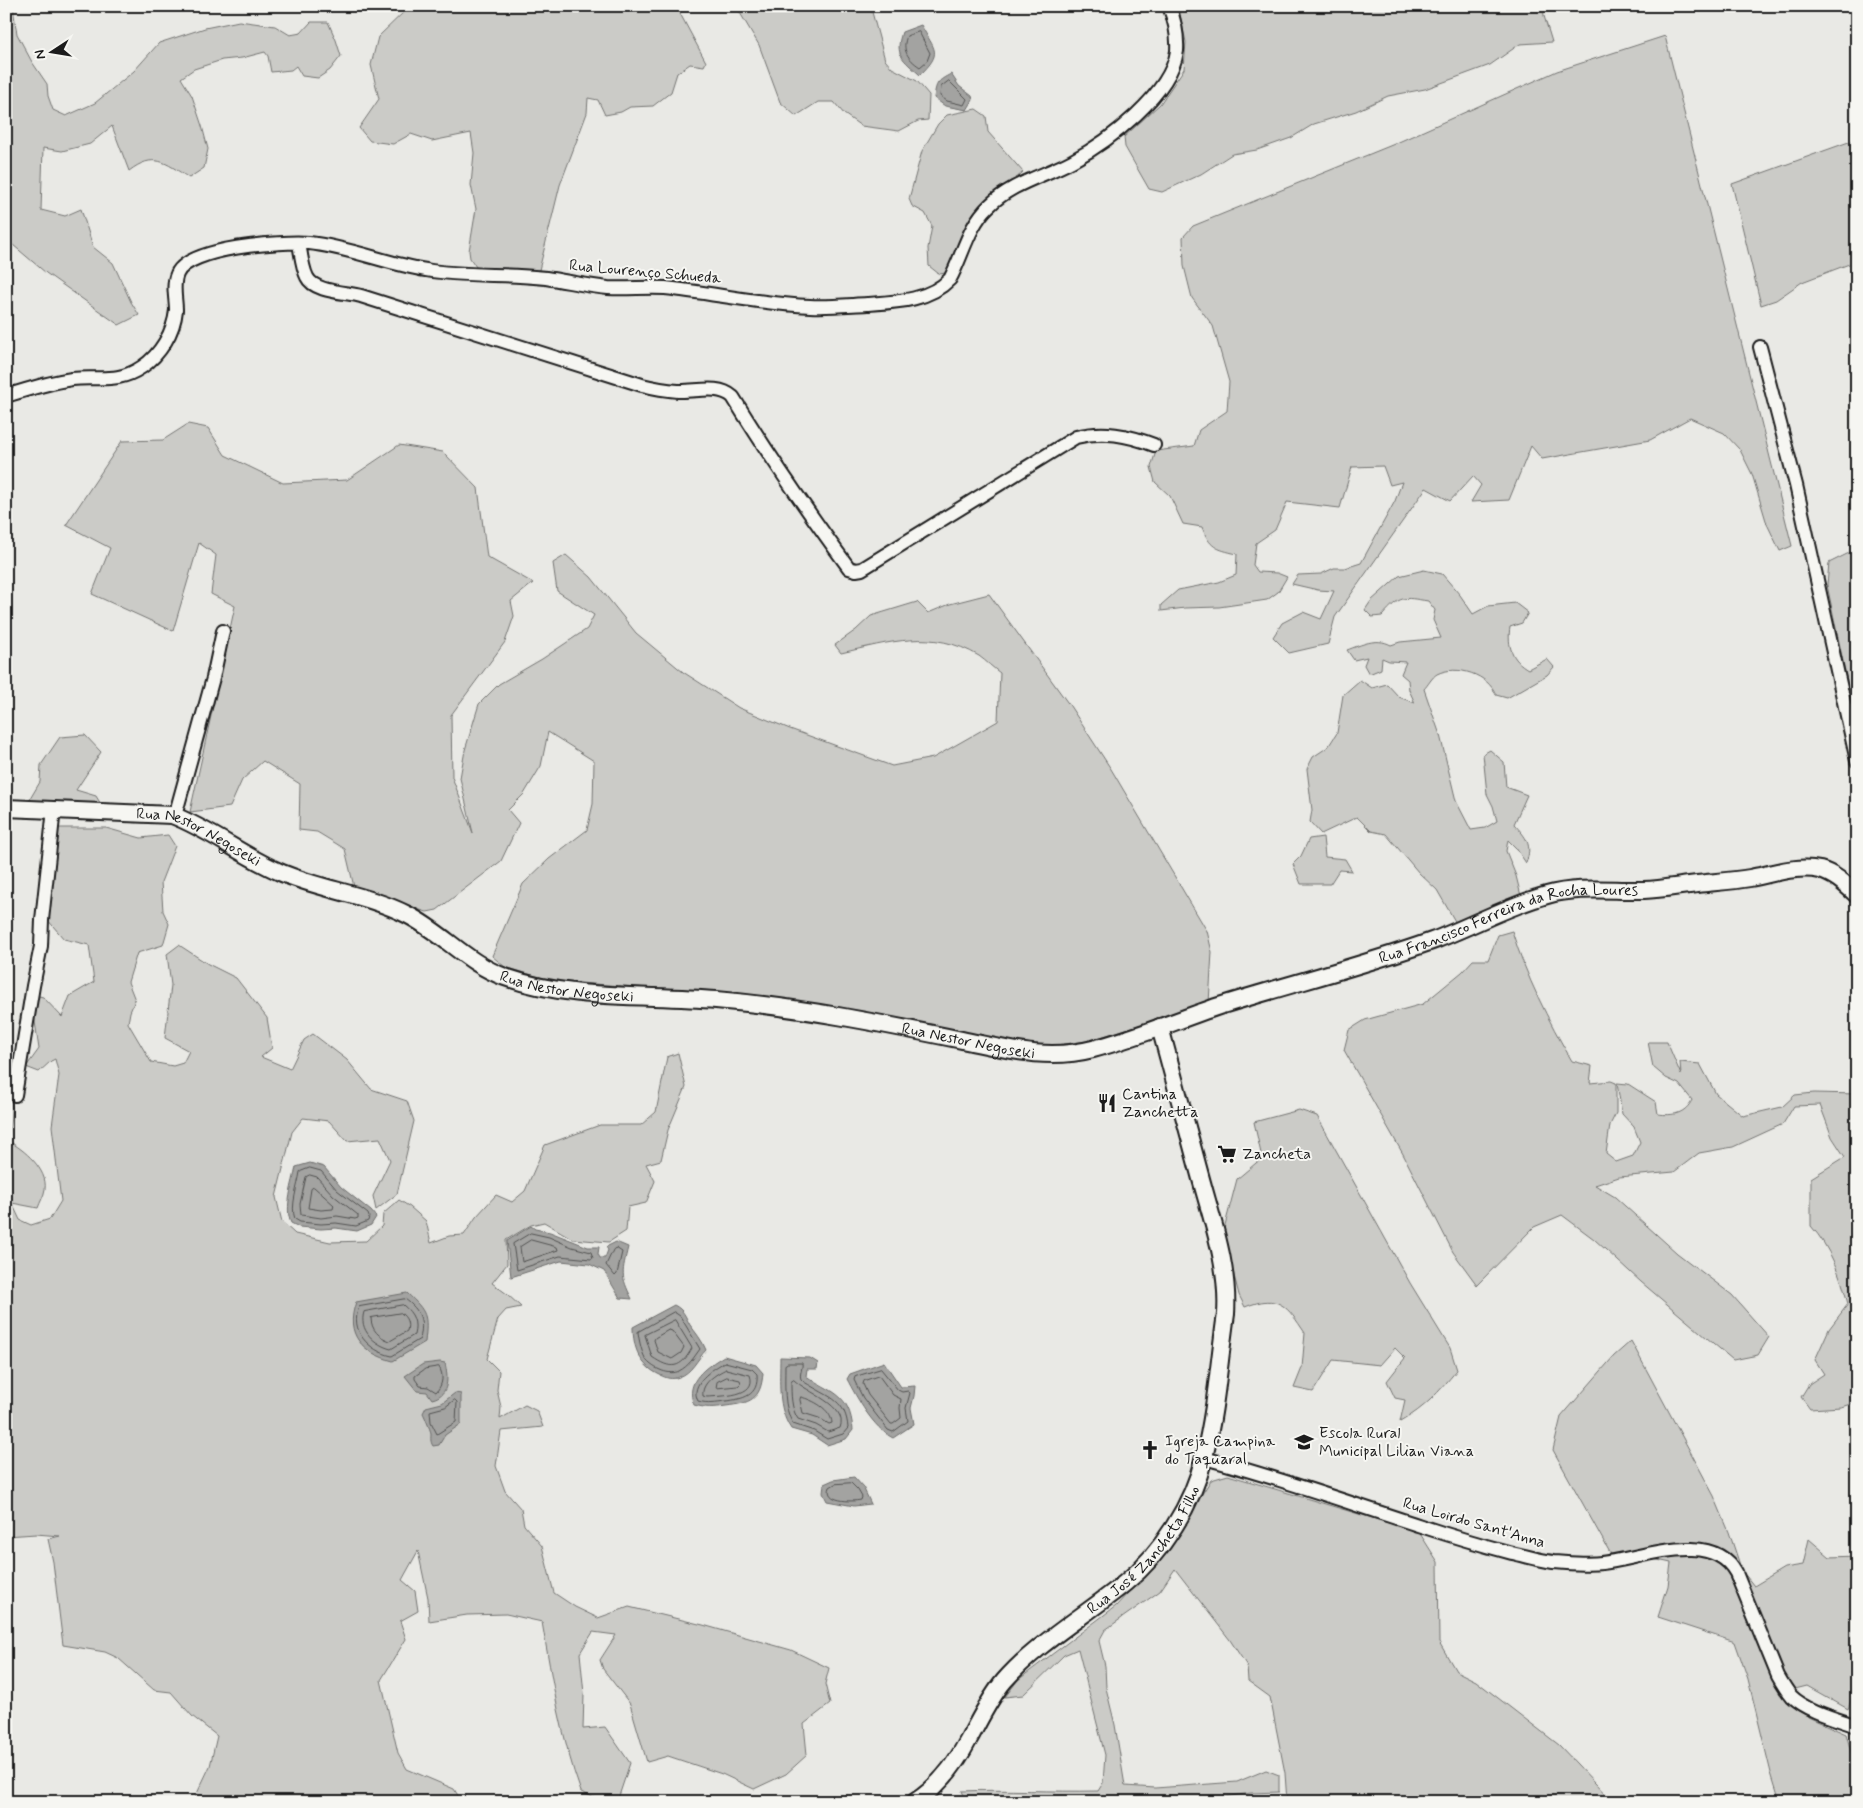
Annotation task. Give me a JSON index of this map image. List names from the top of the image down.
{
  "streets": {
    "street": [
      "Rua Lourenço Schueda",
      "Rua Nestor Negoseki",
      "Rua Francisco Ferreira da Rocha Loures",
      "Rua Loirdo Sant'Anna",
      "Rua José Zancheta Filho"
    ]
  },
  "crossings": [
    ["Rua Nestor Negoseki", "Rua Francisco Ferreira da Rocha Loures"],
    ["Rua Nestor Negoseki", "Rua José Zancheta Filho"],
    ["Rua Francisco Ferreira da Rocha Loures", "Rua José Zancheta Filho"],
    ["Rua Loirdo Sant'Anna", "Rua José Zancheta Filho"]
  ],
  "places": {
    "restaurant": ["Cantina Zanchetta"],
    "supermarket": ["Zancheta"],
    "school or university": ["Escola Rural Municipal Lilian Viana"],
    "church": ["Igreja Campina do Taquaral"]
  },
  "north": "left"
}
